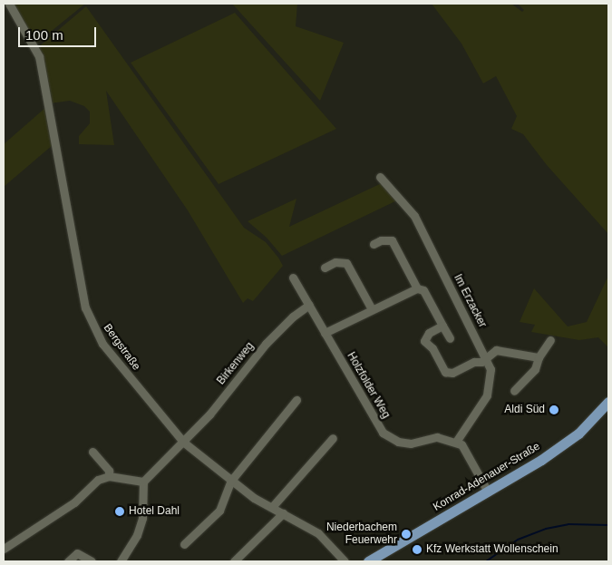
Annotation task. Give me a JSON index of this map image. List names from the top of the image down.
{
  "streets": {
    "main road": ["Konrad-Adenauer-Straße"],
    "street": [
      "Im Erzacker",
      "Bergstraße",
      "Birkenweg",
      "Holzfolder Weg"
    ]
  },
  "crossings": [
    ["Im Erzacker", "Holzfolder Weg"],
    ["Bergstraße", "Birkenweg"],
    ["Birkenweg", "Holzfolder Weg"]
  ],
  "places": [
    "Aldi Süd",
    "Hotel Dahl",
    "Niederbachem Feuerwehr",
    "Kfz Werkstatt Wollenschein"
  ],
  "scale_bar": "100 m"
}
